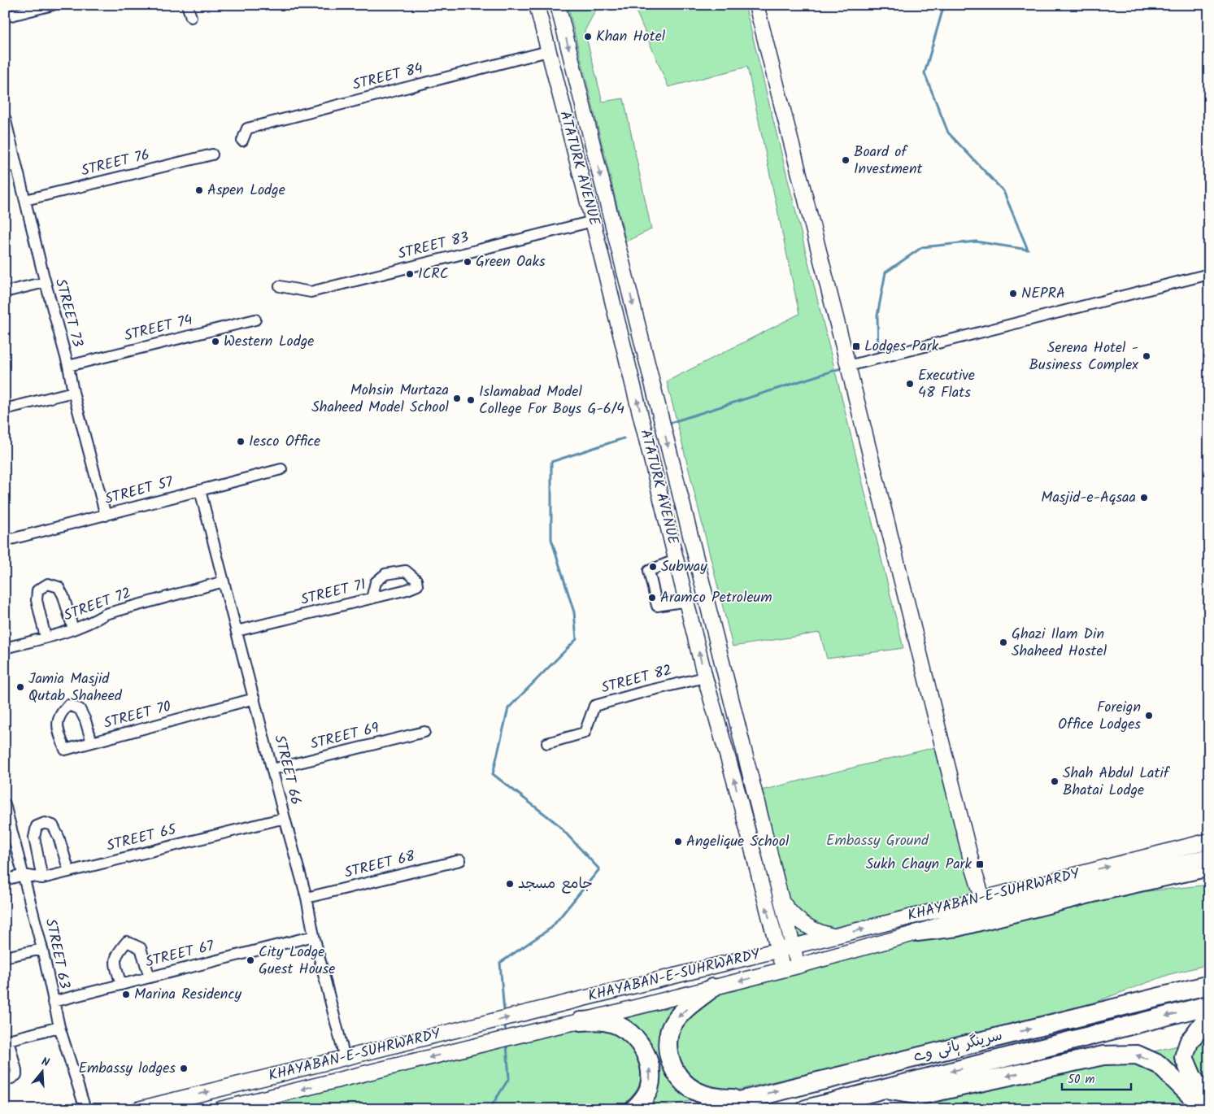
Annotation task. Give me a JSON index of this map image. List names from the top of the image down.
{
  "streets": {
    "highway": ["سرینگر ہائی وے"],
    "street": [
      "STREET 84",
      "STREET 76",
      "ATATURK AVENUE",
      "STREET 83",
      "STREET 73",
      "STREET 74",
      "STREET 57",
      "STREET 71",
      "STREET 72",
      "STREET 82",
      "STREET 70",
      "STREET 69",
      "STREET 66",
      "STREET 65",
      "STREET 68",
      "KHAYABAN-E-SUHRWARDY",
      "STREET 63",
      "STREET 67"
    ]
  },
  "crossings": [
    ["STREET 84", "ATATURK AVENUE"],
    ["STREET 76", "STREET 73"],
    ["ATATURK AVENUE", "STREET 83"],
    ["ATATURK AVENUE", "STREET 82"],
    ["ATATURK AVENUE", "KHAYABAN-E-SUHRWARDY"],
    ["STREET 73", "STREET 74"],
    ["STREET 73", "STREET 57"],
    ["STREET 57", "STREET 66"],
    ["STREET 71", "STREET 66"],
    ["STREET 72", "STREET 66"],
    ["STREET 70", "STREET 66"],
    ["STREET 69", "STREET 66"],
    ["STREET 66", "STREET 65"],
    ["STREET 66", "STREET 68"],
    ["STREET 66", "KHAYABAN-E-SUHRWARDY"],
    ["STREET 66", "STREET 67"],
    ["STREET 65", "STREET 63"],
    ["STREET 63", "STREET 67"]
  ],
  "parks": ["Embassy Ground"],
  "places": {
    "other": [
      "Khan Hotel",
      "Board of Investment",
      "Aspen Lodge",
      "Green Oaks",
      "ICRC",
      "NEPRA",
      "Western Lodge",
      "Serena Hotel - Business Complex",
      "Executive 48 Flats",
      "Mohsin Murtaza Shaheed Model School",
      "Islamabad Model College For Boys G-6/4",
      "Iesco Office",
      "Masjid-e-Aqsaa",
      "Subway",
      "Aramco Petroleum",
      "Ghazi Ilam Din Shaheed Hostel",
      "Jamia Masjid Qutab Shaheed",
      "Foreign Office Lodges",
      "Shah Abdul Latif Bhatai Lodge",
      "Angelique School",
      "جامع مسجد",
      "City Lodge Guest House",
      "Marina Residency",
      "Embassy lodges"
    ],
    "transit": ["Lodges Park", "Sukh Chayn Park"]
  },
  "scale_bar": "50 m",
  "north": "top"
}
